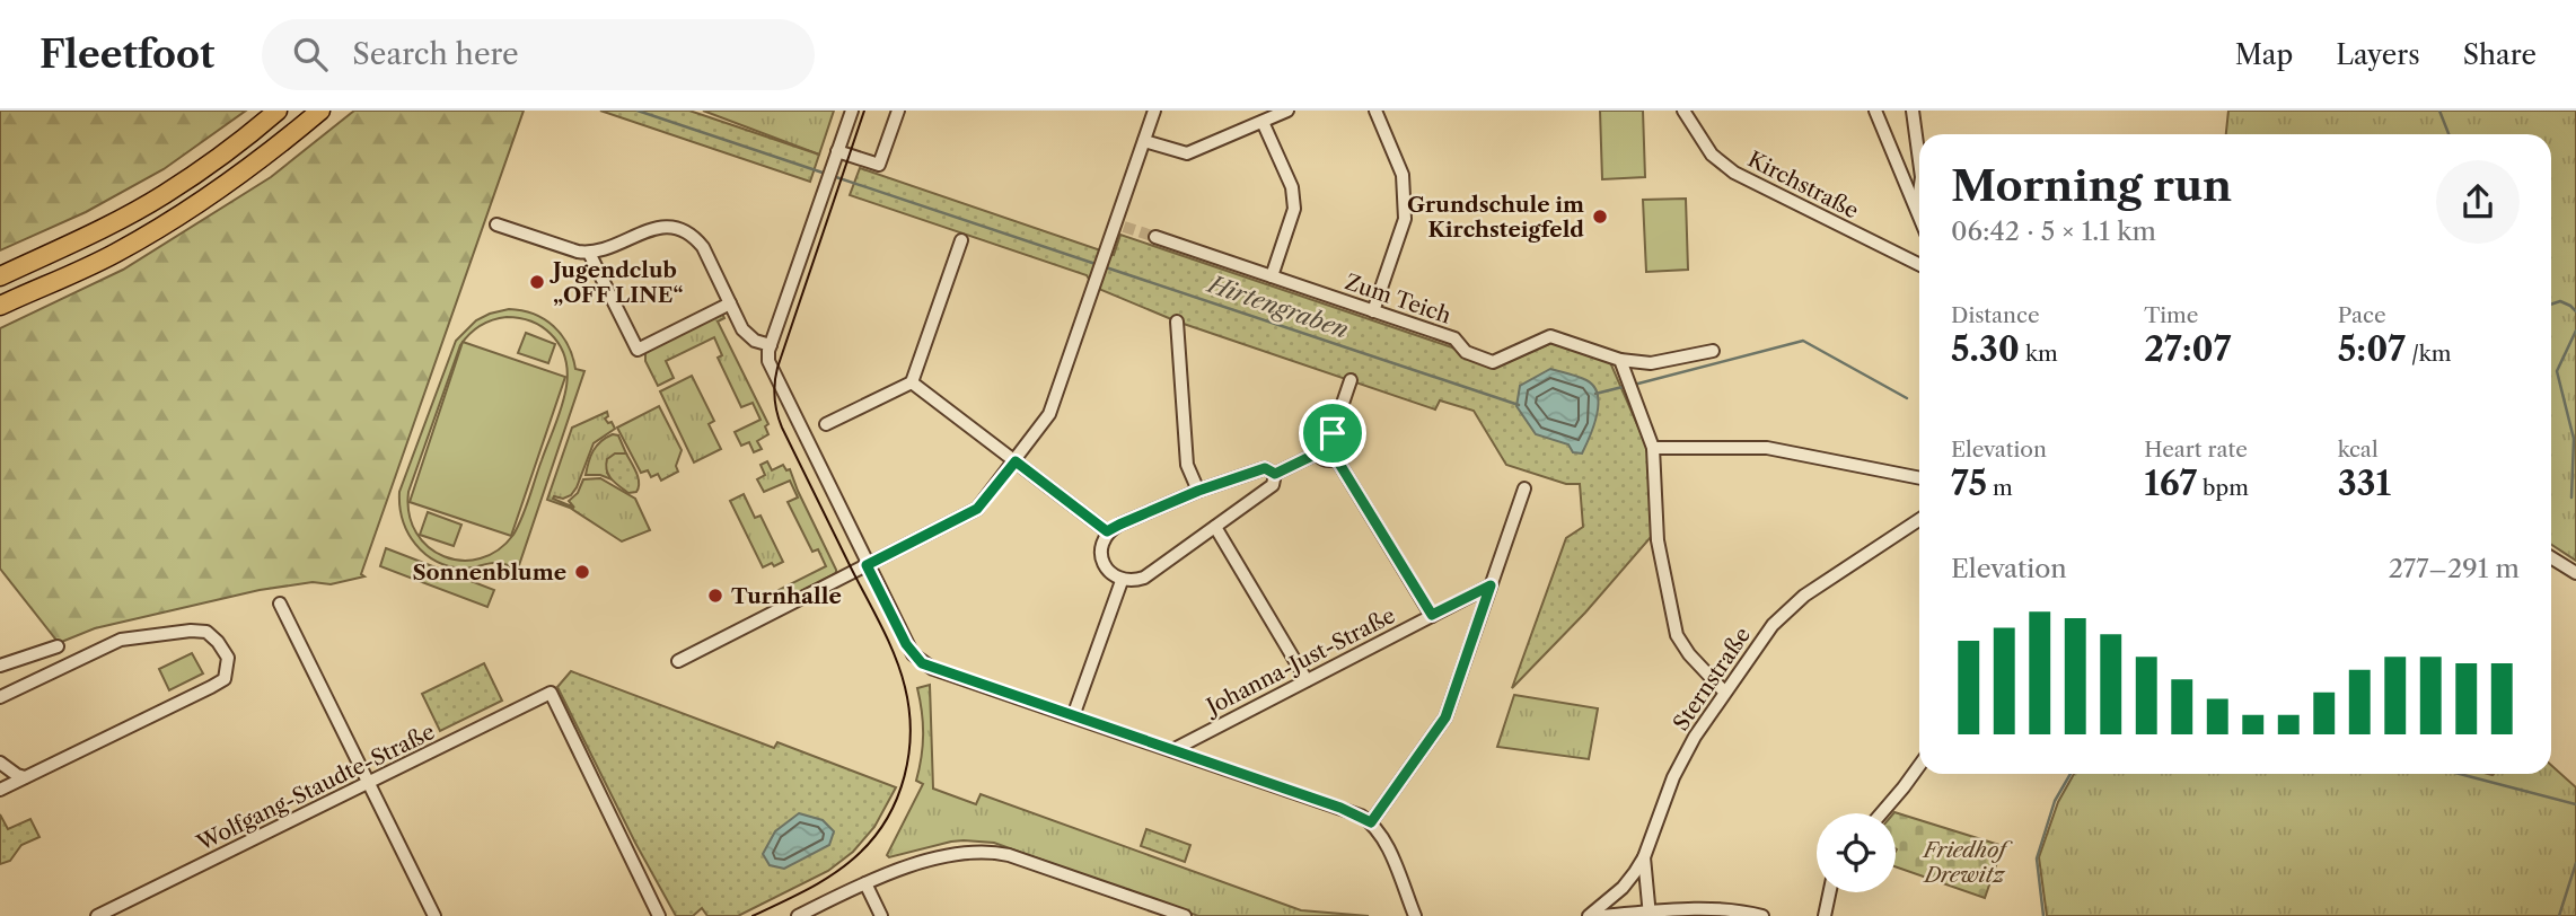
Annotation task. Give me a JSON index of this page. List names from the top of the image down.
{
  "streets": {
    "street": [
      "Kirchstraße",
      "Zum Teich",
      "Johanna-Just-Straße",
      "Sternstraße",
      "Wolfgang-Staudte-Straße"
    ]
  },
  "water": ["Hirtengraben"],
  "parks": ["Friedhof Drewitz"],
  "places": [
    "Grundschule im Kirchsteigfeld",
    "Jugendclub „OFF LINE“",
    "Sonnenblume",
    "Turnhalle"
  ],
  "page": {
    "header": "Fleetfoot",
    "search": "Search here",
    "nav": ["Map", "Layers", "Share"],
    "heading": ["Morning run", "06:42 · 5 × 1.1 km"],
    "stats": [
      ["Distance", "5.30 km"],
      ["Time", "27:07"],
      ["Pace", "5:07 /km"],
      ["Elevation", "75 m"],
      ["Heart rate", "167 bpm"],
      ["kcal", "331"]
    ],
    "chart": ["Elevation", "277–291 m"]
  }
}
